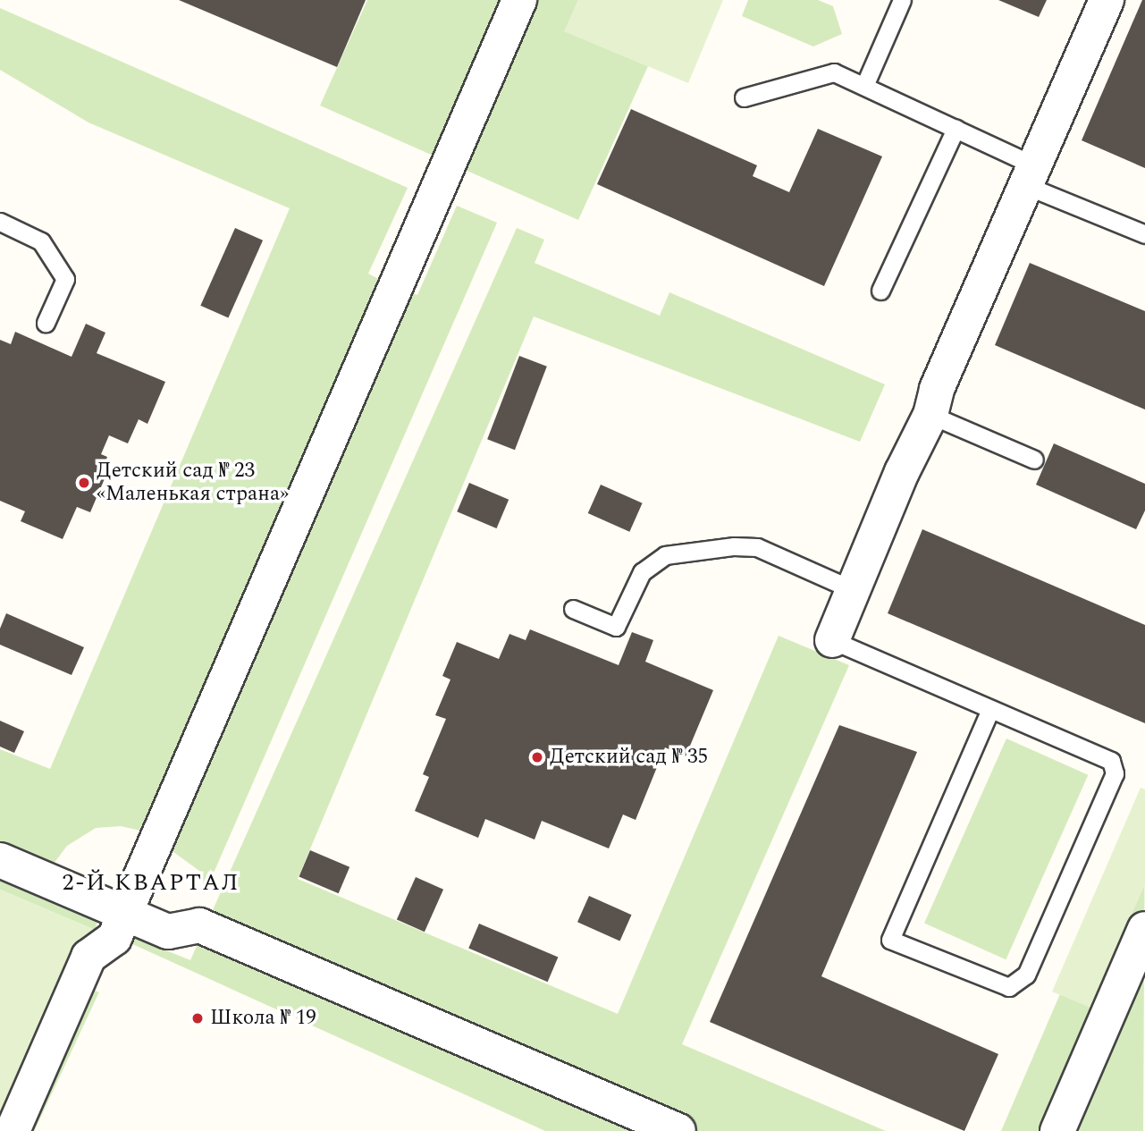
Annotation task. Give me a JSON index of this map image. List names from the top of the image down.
{
  "districts": ["2-Й КВАРТАЛ"],
  "places": ["Детский сад № 23 «Маленькая страна»", "Детский сад № 35", "Школа № 19"]
}
